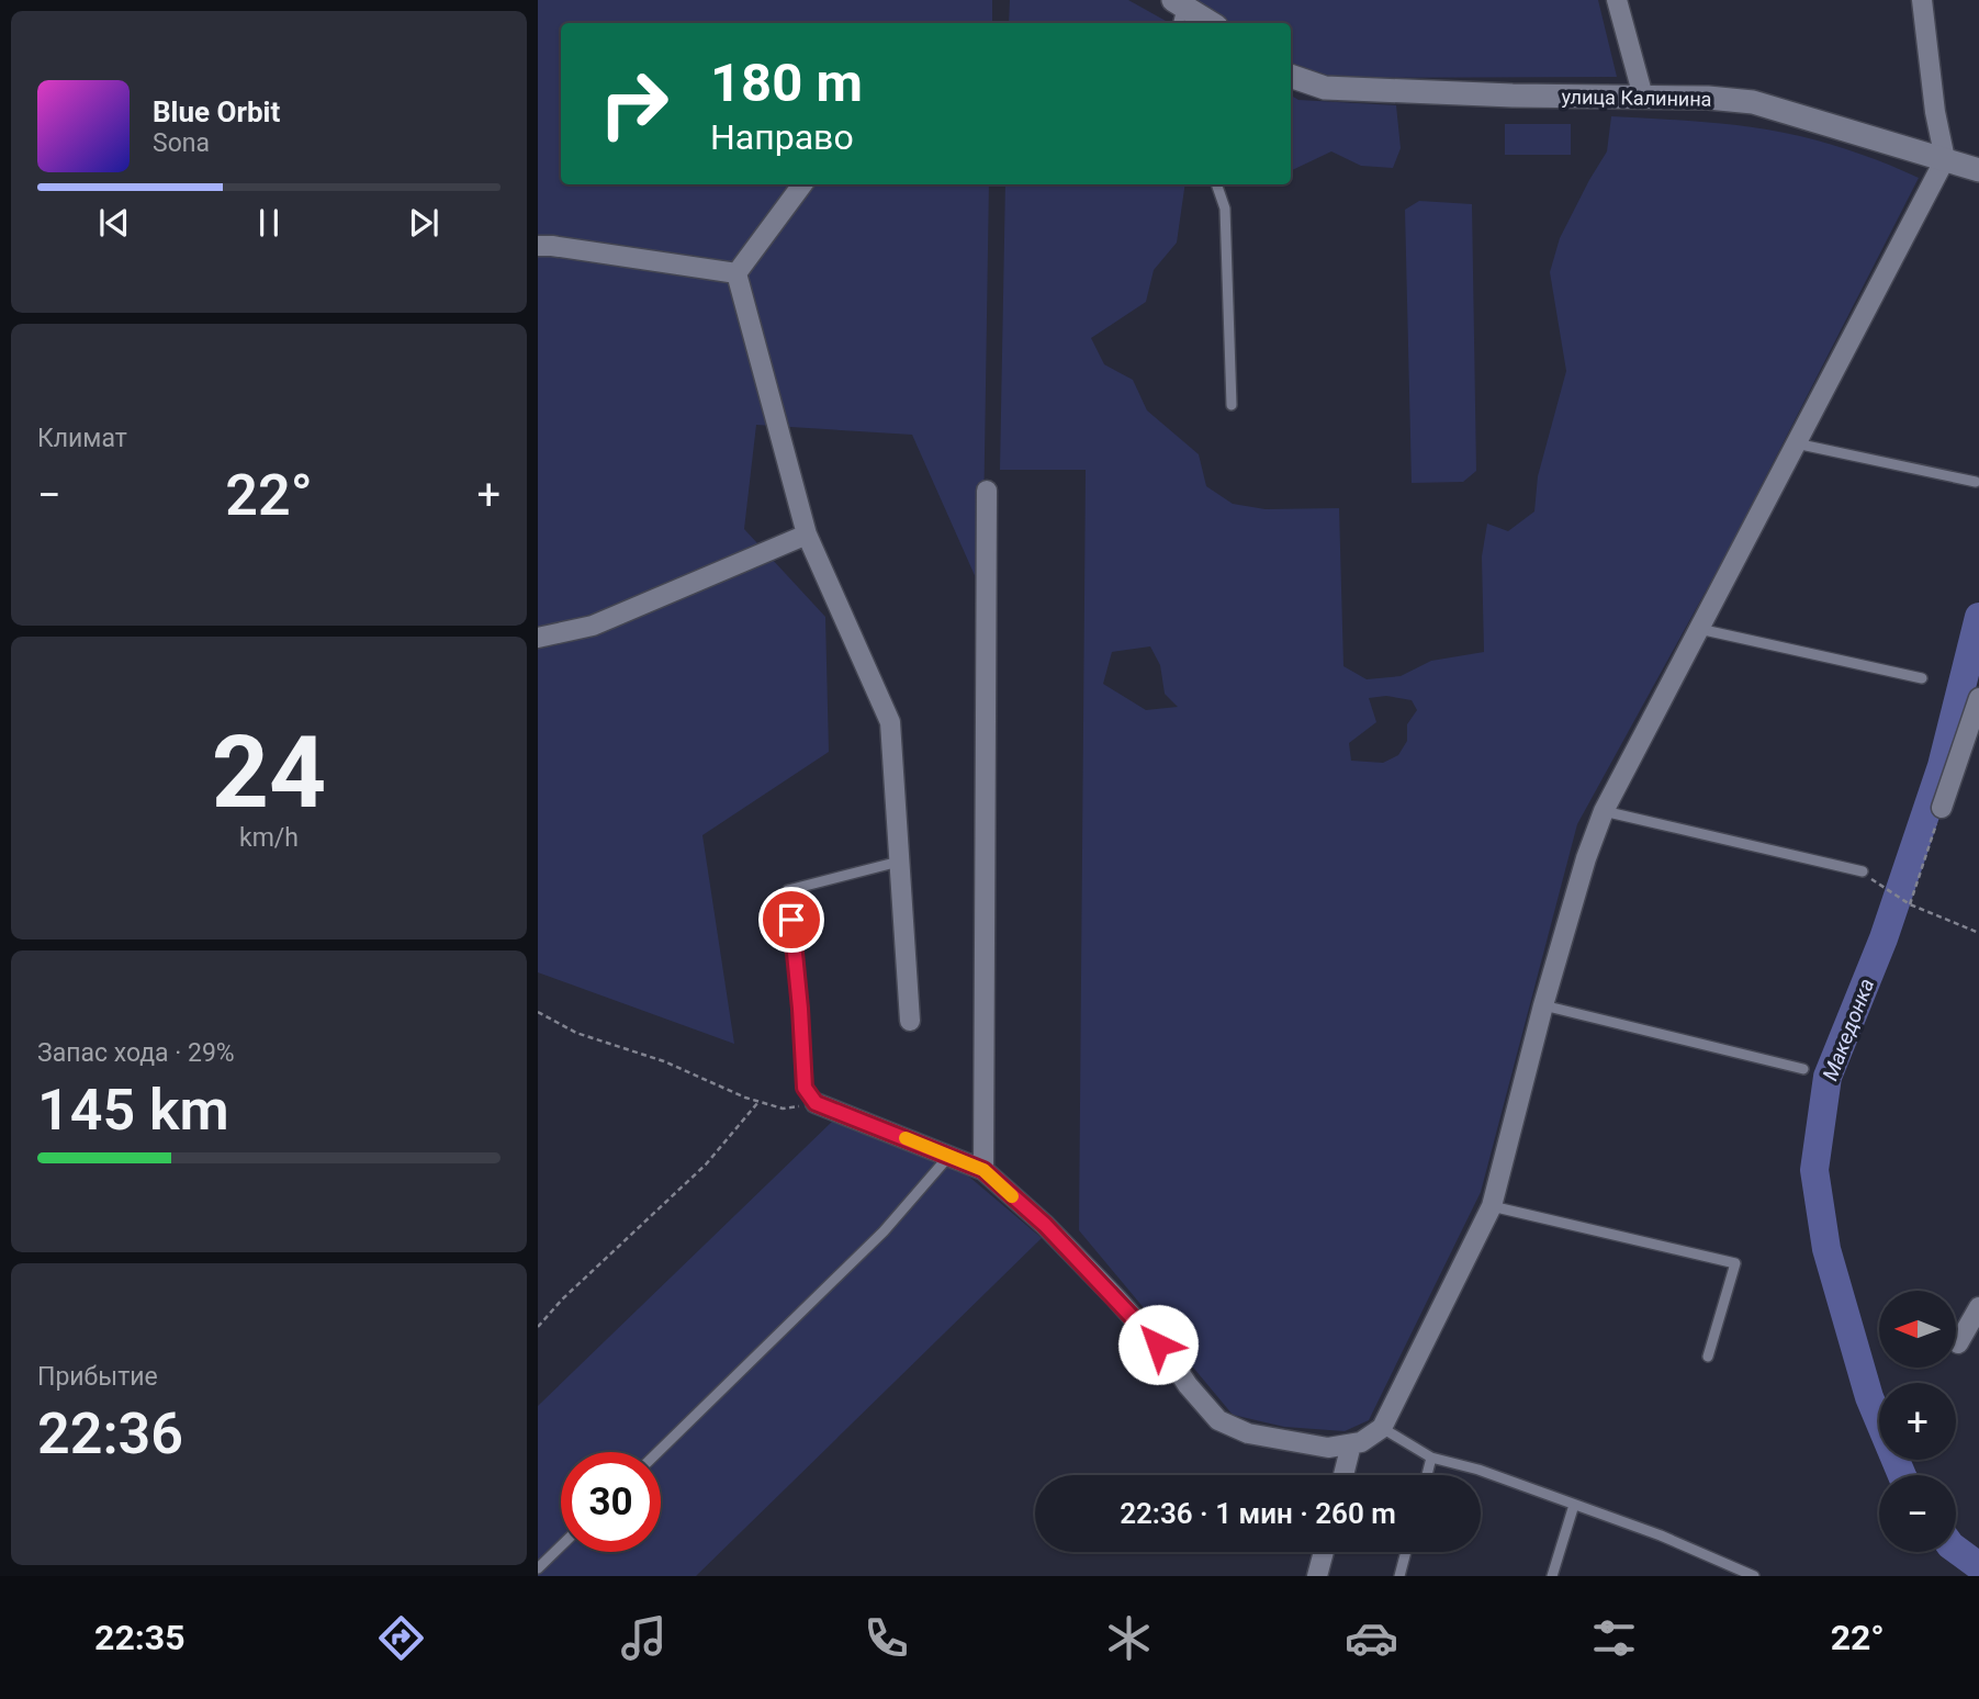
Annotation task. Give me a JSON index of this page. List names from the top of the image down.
{
  "streets": {
    "main road": ["улица Калинина"]
  },
  "water": ["Македонка"],
  "north": "left",
  "page": {
    "turn": ["180 m", "Направо"],
    "song": ["Blue Orbit", "Sona"],
    "tile": [
      "Климат",
      ["24", "km/h"],
      ["Запас хода · 29%", "145 km"],
      ["Прибытие", "22:36"]
    ],
    "heat": ["−", "22°", "+"],
    "map_buttons": ["+", "−"],
    "limit": "30",
    "trip": "22:36 · 1 мин · 260 m",
    "tabs": ["22:35", "22°"]
  }
}
